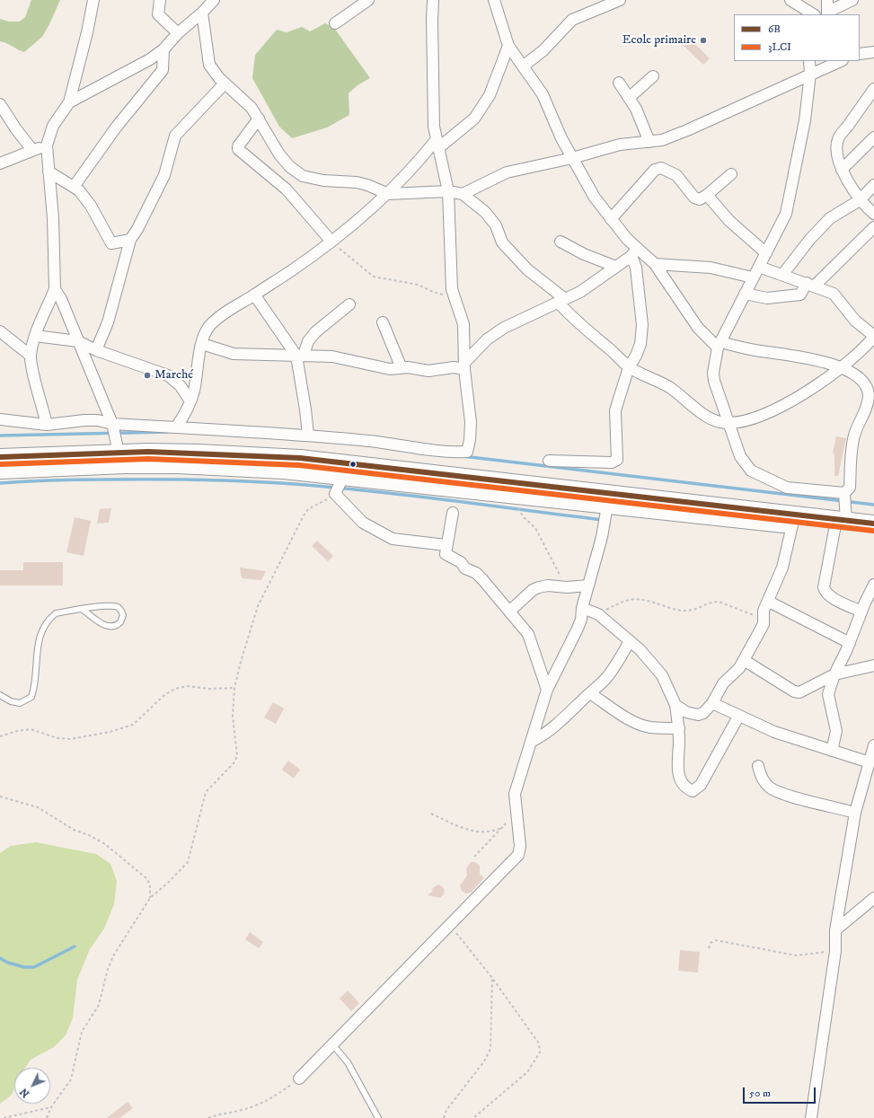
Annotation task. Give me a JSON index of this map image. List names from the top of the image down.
{
  "places": ["Ecole primaire", "Marché"],
  "lines": ["transit line 6B", "transit line 3LCI"],
  "legend": ["6B", "3LCI"],
  "scale_bar": "50 m",
  "north": "bottom left"
}
